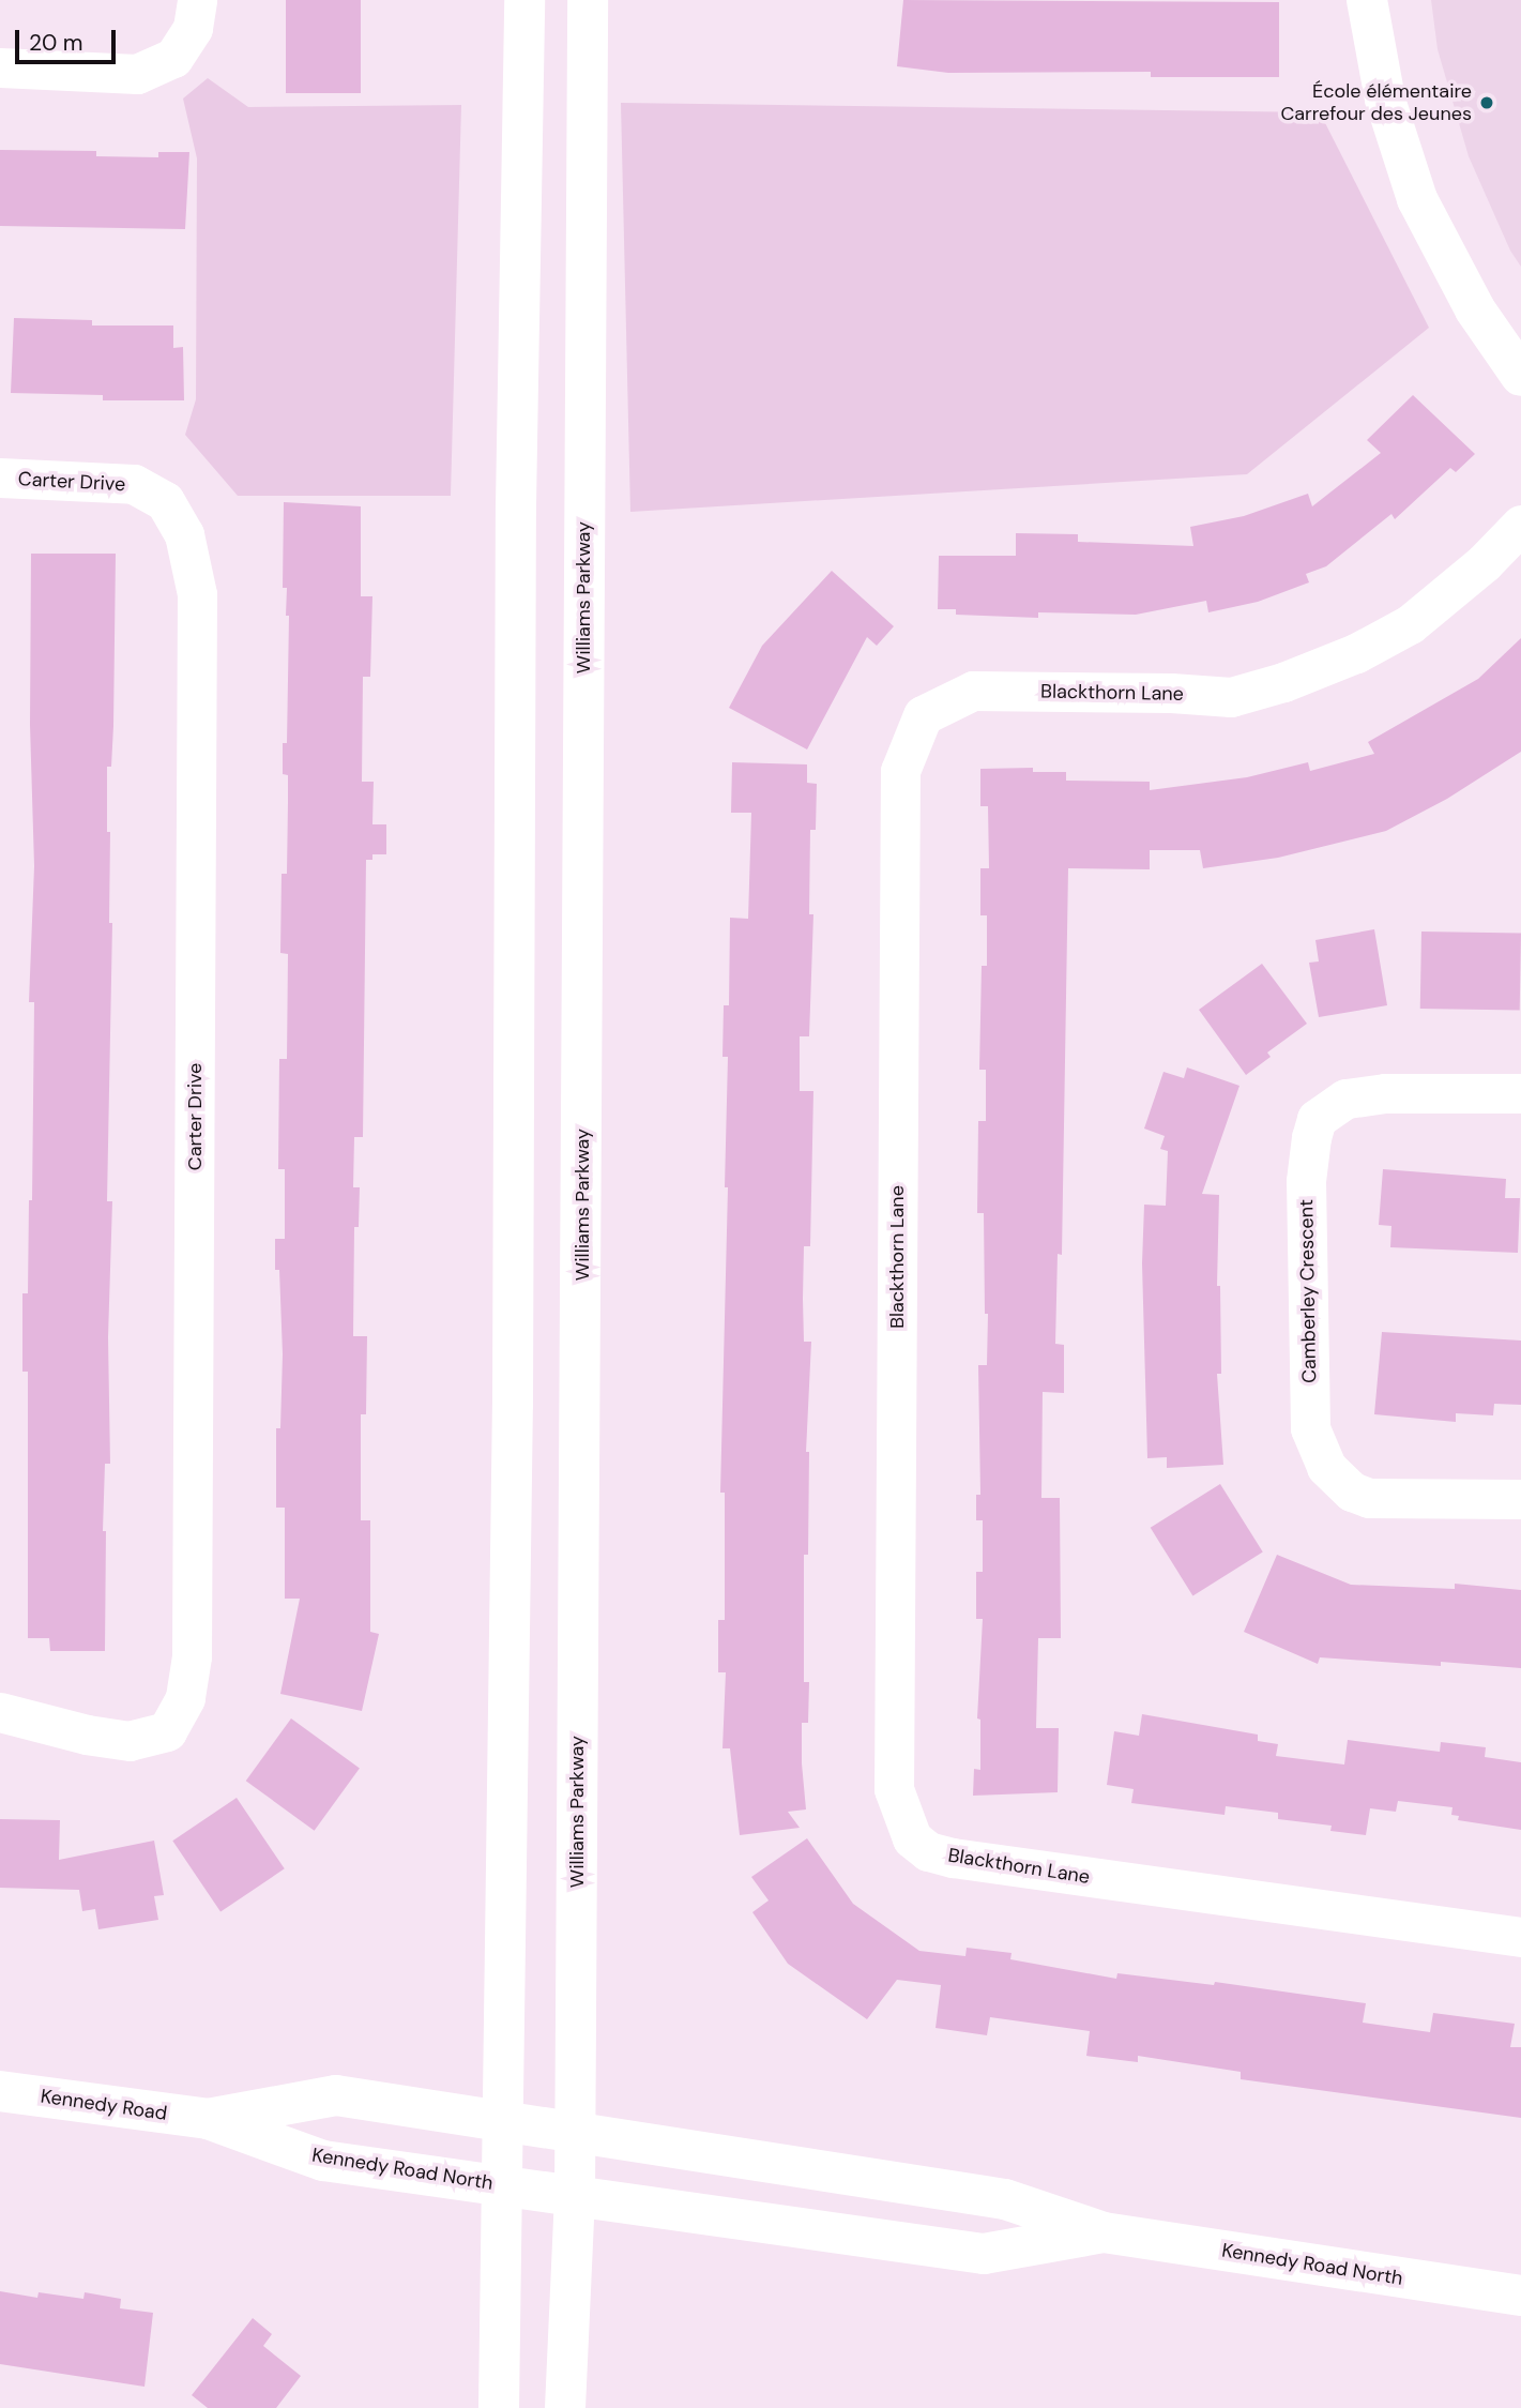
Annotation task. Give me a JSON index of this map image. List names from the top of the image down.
{
  "streets": {
    "main road": ["Williams Parkway", "Kennedy Road", "Kennedy Road North"],
    "street": ["Carter Drive", "Blackthorn Lane", "Camberley Crescent"]
  },
  "crossings": [
    ["Williams Parkway", "Kennedy Road North"],
    ["Kennedy Road", "Kennedy Road North"]
  ],
  "places": ["École élémentaire Carrefour des Jeunes"],
  "scale_bar": "20 m"
}
